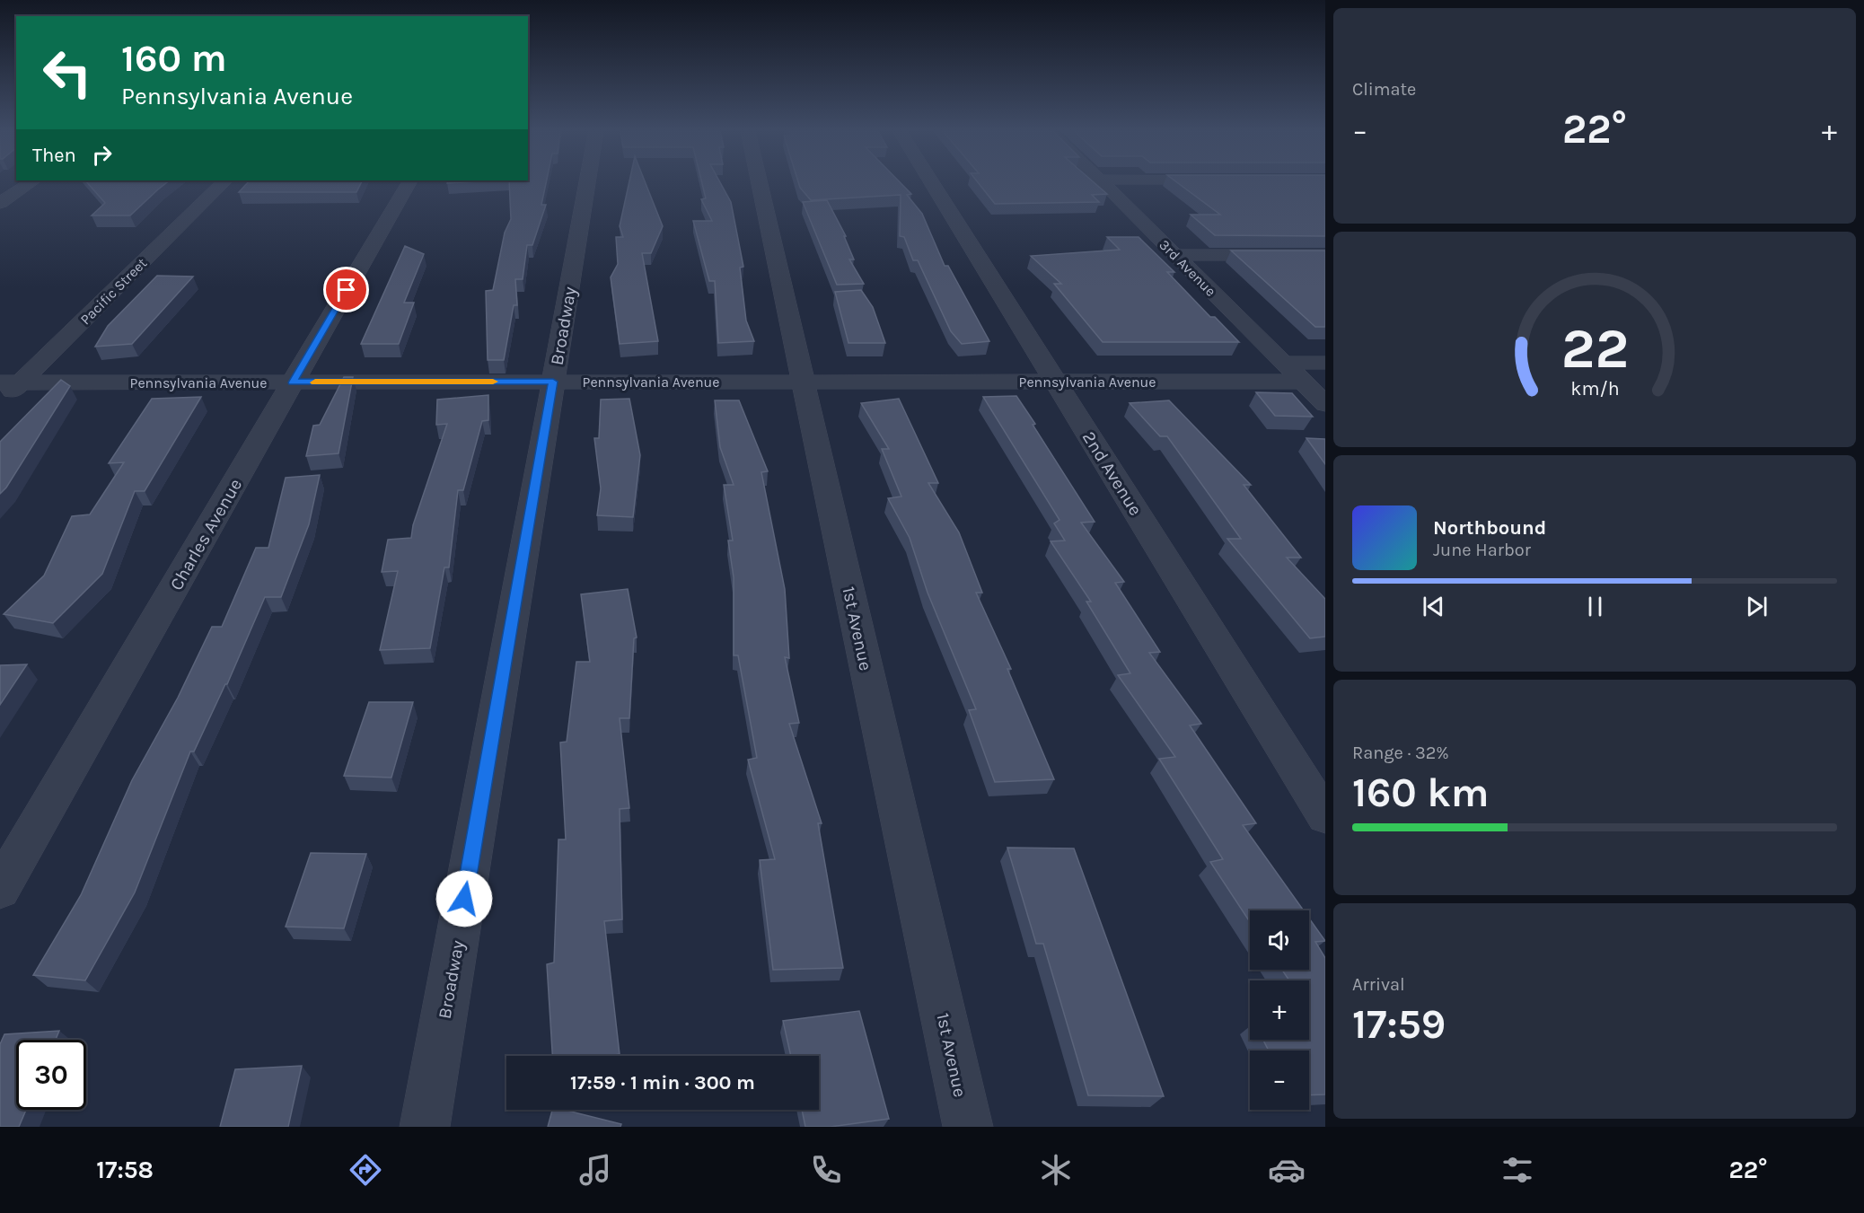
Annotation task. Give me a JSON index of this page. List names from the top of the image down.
{
  "streets": {
    "street": [
      "3rd Avenue",
      "Pacific Street",
      "Broadway",
      "Pennsylvania Avenue",
      "2nd Avenue",
      "Charles Avenue",
      "1st Avenue"
    ]
  },
  "crossings": [
    ["3rd Avenue", "Pennsylvania Avenue"],
    ["Pacific Street", "Pennsylvania Avenue"],
    ["Broadway", "Pennsylvania Avenue"],
    ["Pennsylvania Avenue", "2nd Avenue"],
    ["Pennsylvania Avenue", "Charles Avenue"],
    ["Pennsylvania Avenue", "1st Avenue"]
  ],
  "page": {
    "tile": [
      "Climate",
      ["Range · 32%", "160 km"],
      ["Arrival", "17:59"]
    ],
    "turn": ["160 m", "Pennsylvania Avenue"],
    "heat": ["−", "22°", "+"],
    "then": "Then",
    "song": ["Northbound", "June Harbor"],
    "map_buttons": ["+", "−"],
    "limit": "30",
    "trip": "17:59 · 1 min · 300 m",
    "tabs": ["17:58", "22°"],
    "gauge": ["22", "km/h"]
  }
}
